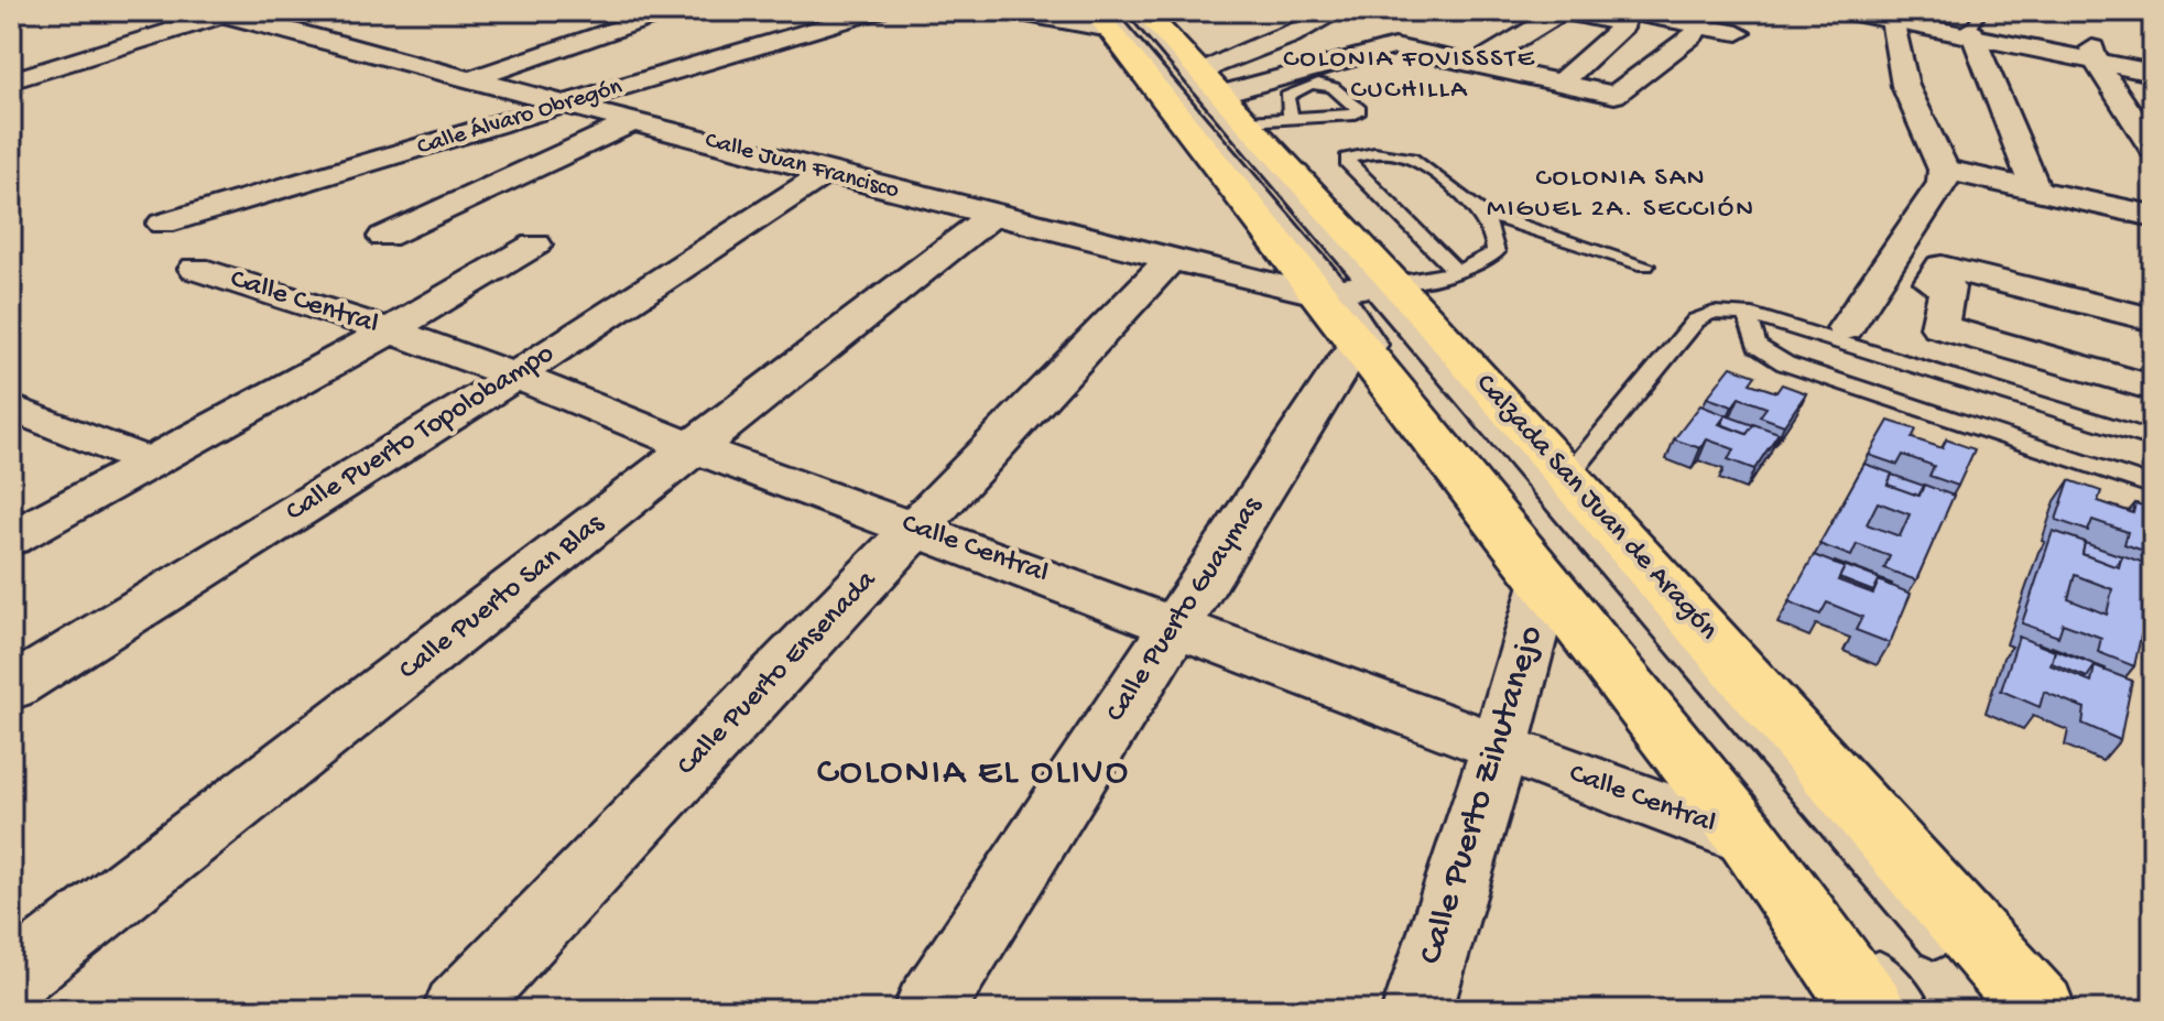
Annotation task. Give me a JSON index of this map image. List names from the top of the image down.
{
  "streets": {
    "main road": ["Calzada San Juan de Aragón"],
    "street": [
      "Calle Álvaro Obregón",
      "Calle Juan Francisco",
      "Calle Central",
      "Calle Puerto Topolobampo",
      "Calle Puerto San Blas",
      "Calle Puerto Guaymas",
      "Calle Puerto Ensenada",
      "Calle Puerto Zihutanejo"
    ]
  },
  "crossings": [
    ["Calle Álvaro Obregón", "Calle Juan Francisco"],
    ["Calle Juan Francisco", "Calle Puerto Topolobampo"],
    ["Calle Juan Francisco", "Calzada San Juan de Aragón"],
    ["Calle Juan Francisco", "Calle Puerto San Blas"],
    ["Calle Juan Francisco", "Calle Puerto Ensenada"],
    ["Calle Central", "Calle Puerto Topolobampo"],
    ["Calle Central", "Calzada San Juan de Aragón"],
    ["Calle Central", "Calle Puerto San Blas"],
    ["Calle Central", "Calle Puerto Guaymas"],
    ["Calle Central", "Calle Puerto Ensenada"],
    ["Calle Central", "Calle Puerto Zihutanejo"],
    ["Calzada San Juan de Aragón", "Calle Puerto Guaymas"],
    ["Calzada San Juan de Aragón", "Calle Puerto Zihutanejo"]
  ],
  "districts": ["COLONIA FOVISSSTE CUCHILLA", "COLONIA SAN MIGUEL 2A. SECCIÓN", "COLONIA EL OLIVO"]
}
